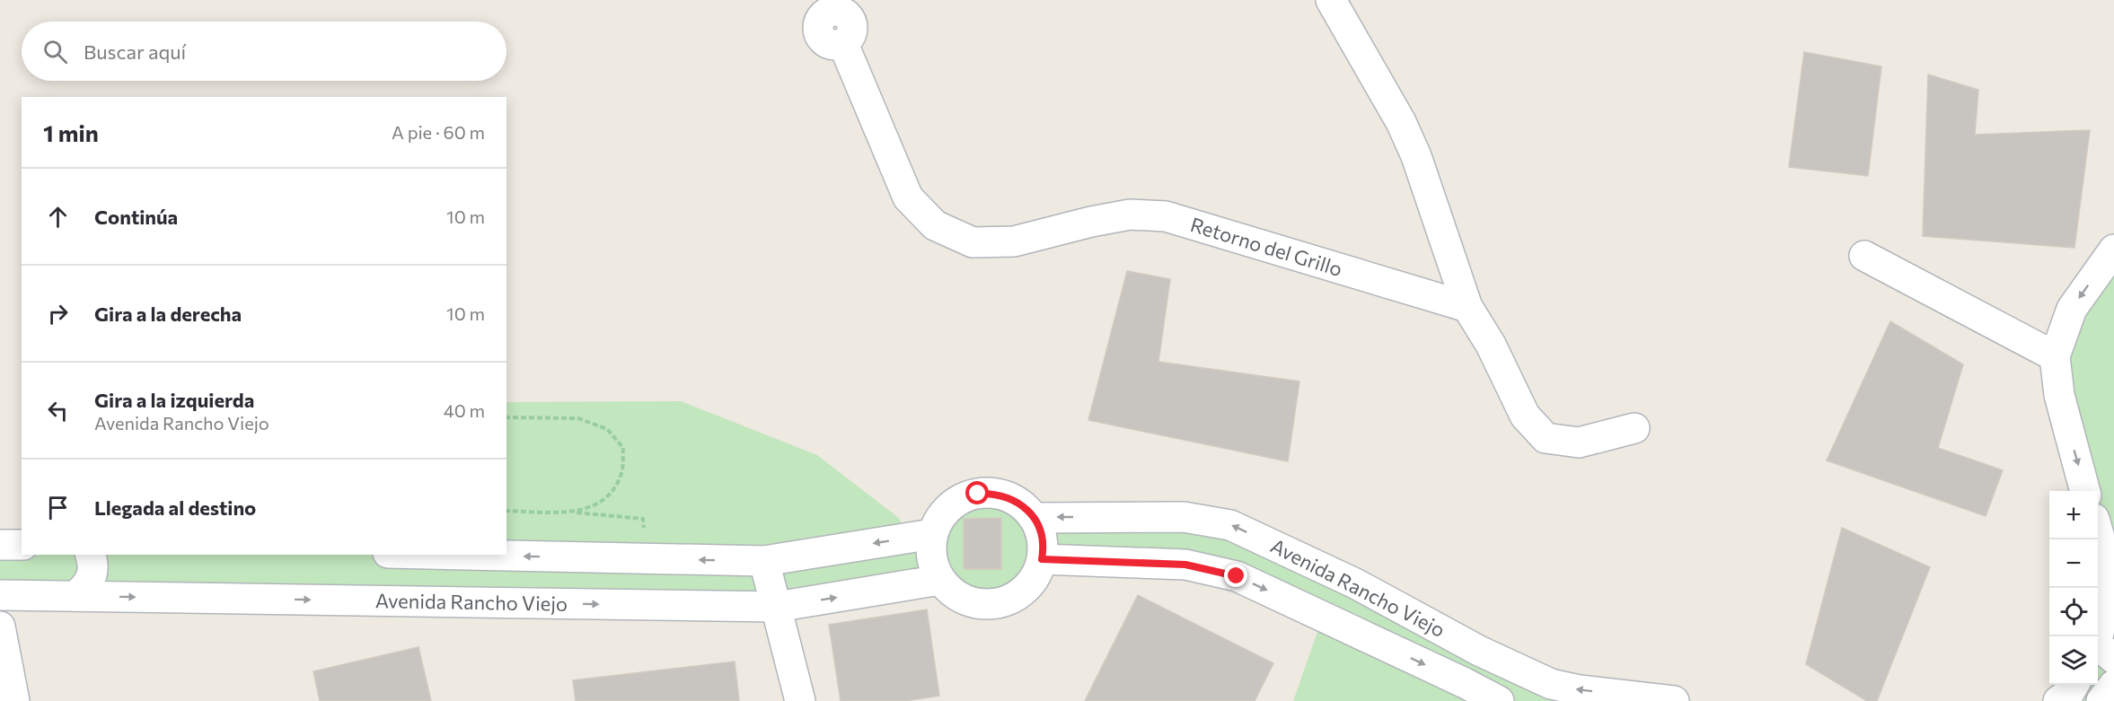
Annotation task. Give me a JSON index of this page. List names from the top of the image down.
{
  "streets": {
    "street": ["Retorno del Grillo", "Avenida Rancho Viejo"]
  },
  "page": {
    "search": "Buscar aquí",
    "heading": ["1 min", "A pie · 60 m"],
    "list": [
      ["Continúa", "10 m"],
      ["Gira a la derecha", "10 m"],
      ["Gira a la izquierda", "Avenida Rancho Viejo", "40 m"],
      "Llegada al destino"
    ],
    "map_buttons": ["+", "−"]
  }
}
